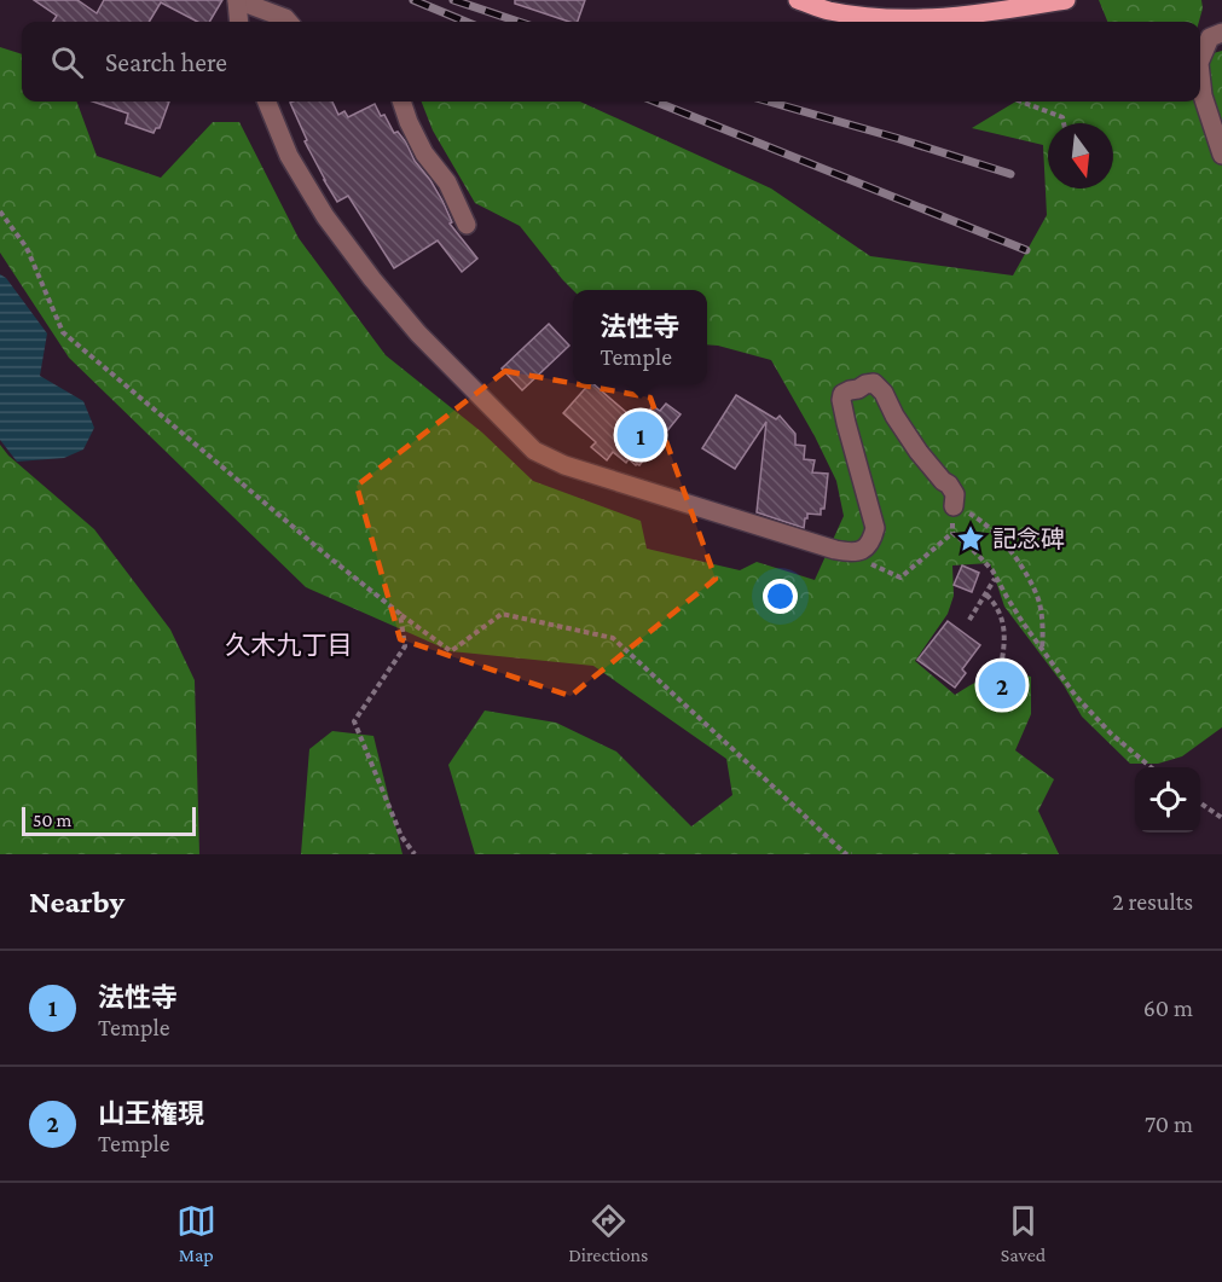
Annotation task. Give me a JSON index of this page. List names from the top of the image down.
{
  "districts": ["久木九丁目"],
  "places": {
    "place": ["記念碑"]
  },
  "scale_bar": "50 m",
  "north": "bottom",
  "page": {
    "search": "Search here",
    "popup": ["法性寺", "Temple"],
    "pins": ["1", "2"],
    "scale": "50 m",
    "heading": ["Nearby", "2 results"],
    "list": [
      {
        "mark": "1",
        "name": "法性寺",
        "note": "Temple",
        "value": "60 m"
      },
      {
        "mark": "2",
        "name": "山王権現",
        "note": "Temple",
        "value": "70 m"
      }
    ],
    "nav": ["Map", "Directions", "Saved"]
  }
}
